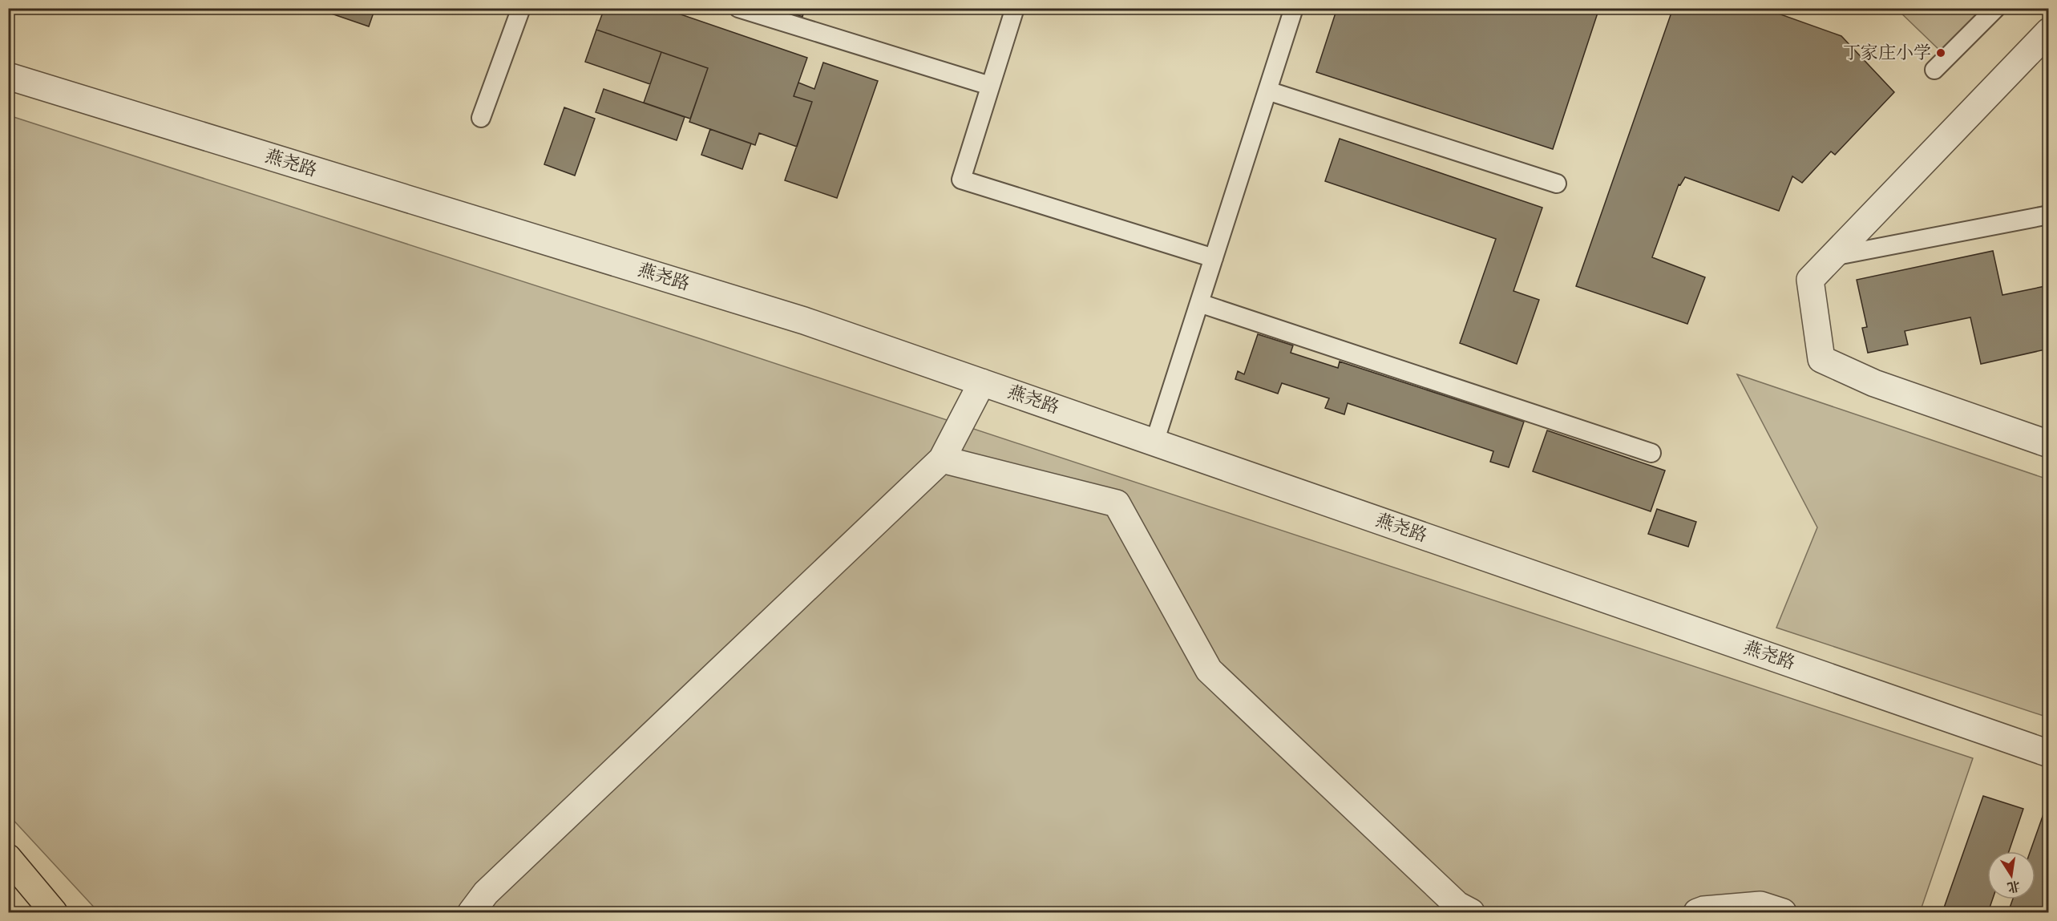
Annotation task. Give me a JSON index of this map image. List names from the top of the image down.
{
  "streets": {
    "street": ["燕尧路"]
  },
  "places": ["丁家庄小学"],
  "north": "bottom"
}
